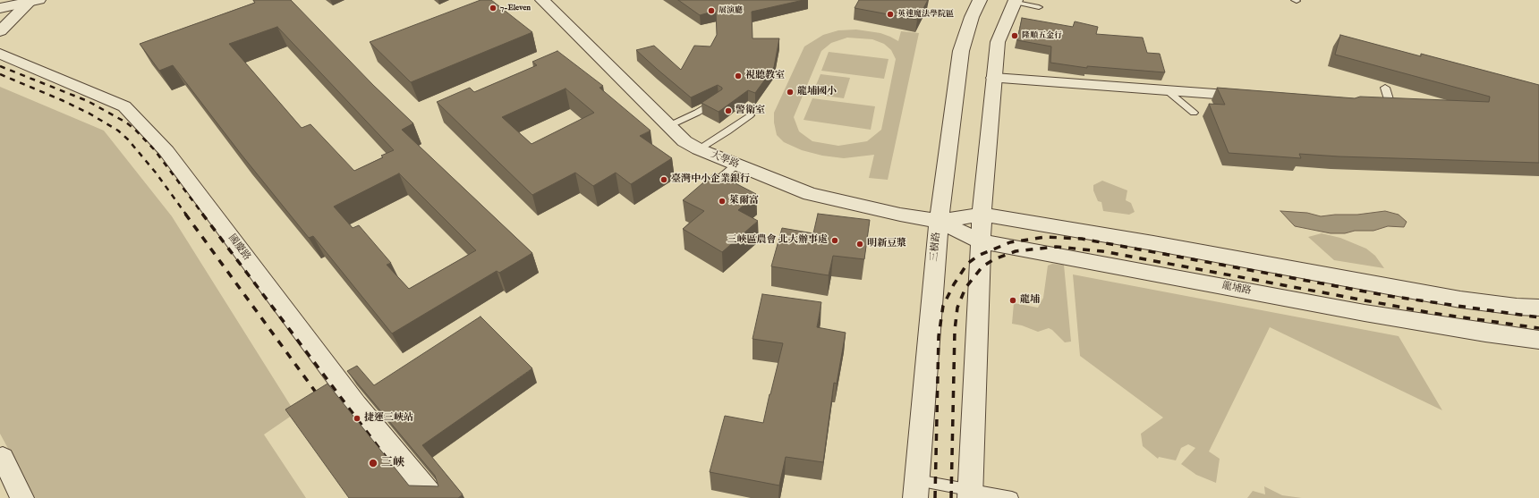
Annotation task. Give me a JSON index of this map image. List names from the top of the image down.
{
  "streets": {
    "street": [
      "大學路",
      "三樹路",
      "國慶路",
      "龍埔路"
    ]
  },
  "crossings": [
    ["大學路", "三樹路"],
    ["大學路", "龍埔路"],
    ["三樹路", "龍埔路"]
  ],
  "places": [
    "7-Eleven",
    "展演廳",
    "英速魔法學院區",
    "隆順五金行",
    "視聽教室",
    "龍埔國小",
    "警衛室",
    "臺灣中小企業銀行",
    "萊爾富",
    "三峽區農會 北大辦事處",
    "明新豆漿",
    "龍埔",
    "捷運三峽站",
    "三峽"
  ]
}
